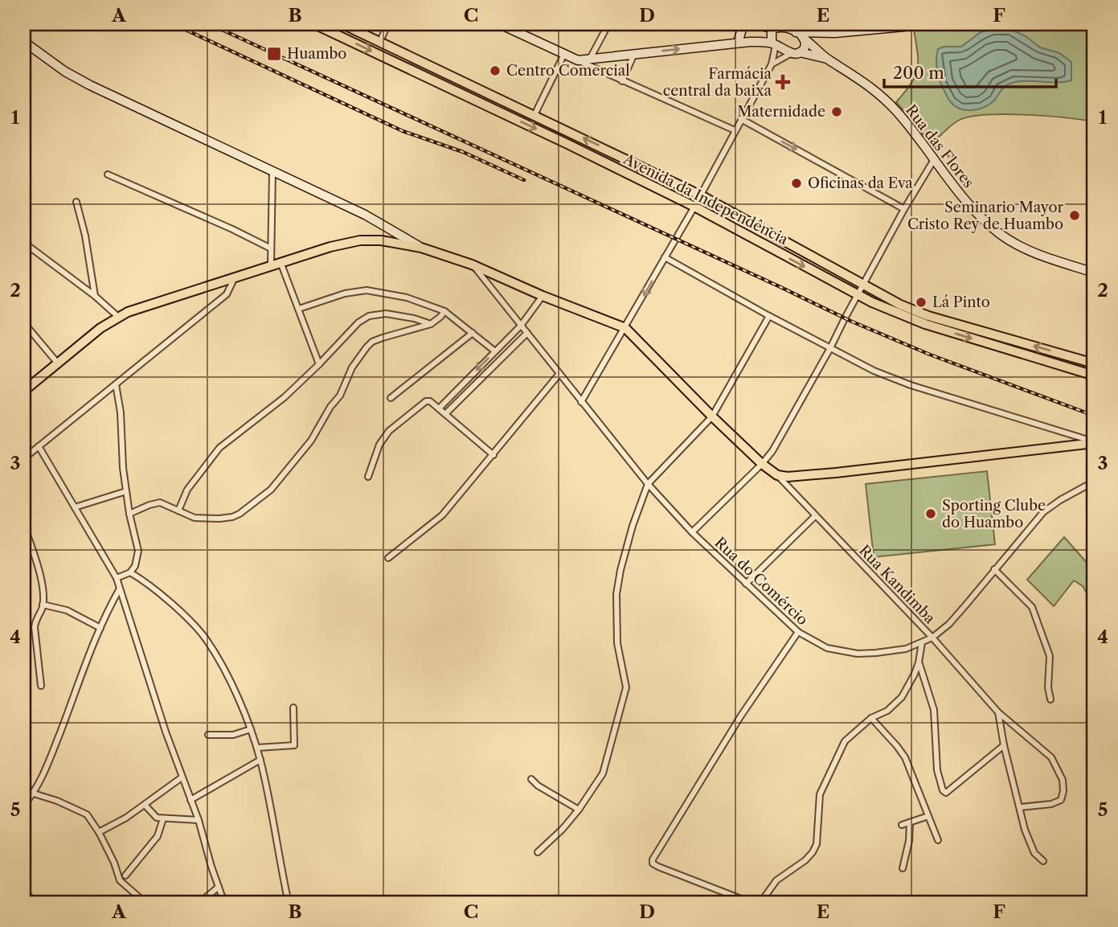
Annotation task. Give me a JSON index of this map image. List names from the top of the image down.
{
  "streets": {
    "main road": ["Avenida da Independência"],
    "street": ["Rua das Flores", "Rua do Comércio", "Rua Kandimba"]
  },
  "crossings": [
    ["Rua do Comércio", "Rua Kandimba"]
  ],
  "places": {
    "transit": ["Huambo"],
    "other": [
      "Centro Comercial",
      "Maternidade",
      "Oficinas da Eva",
      "Seminario Mayor Cristo Rey de Huambo",
      "Lá Pinto",
      "Sporting Clube do Huambo"
    ],
    "health": ["Farmácia central da baixa"]
  },
  "scale_bar": "200 m",
  "grid": {
    "columns": [
      "A",
      "B",
      "C",
      "D",
      "E",
      "F"
    ],
    "rows": [
      "1",
      "2",
      "3",
      "4",
      "5"
    ]
  }
}
